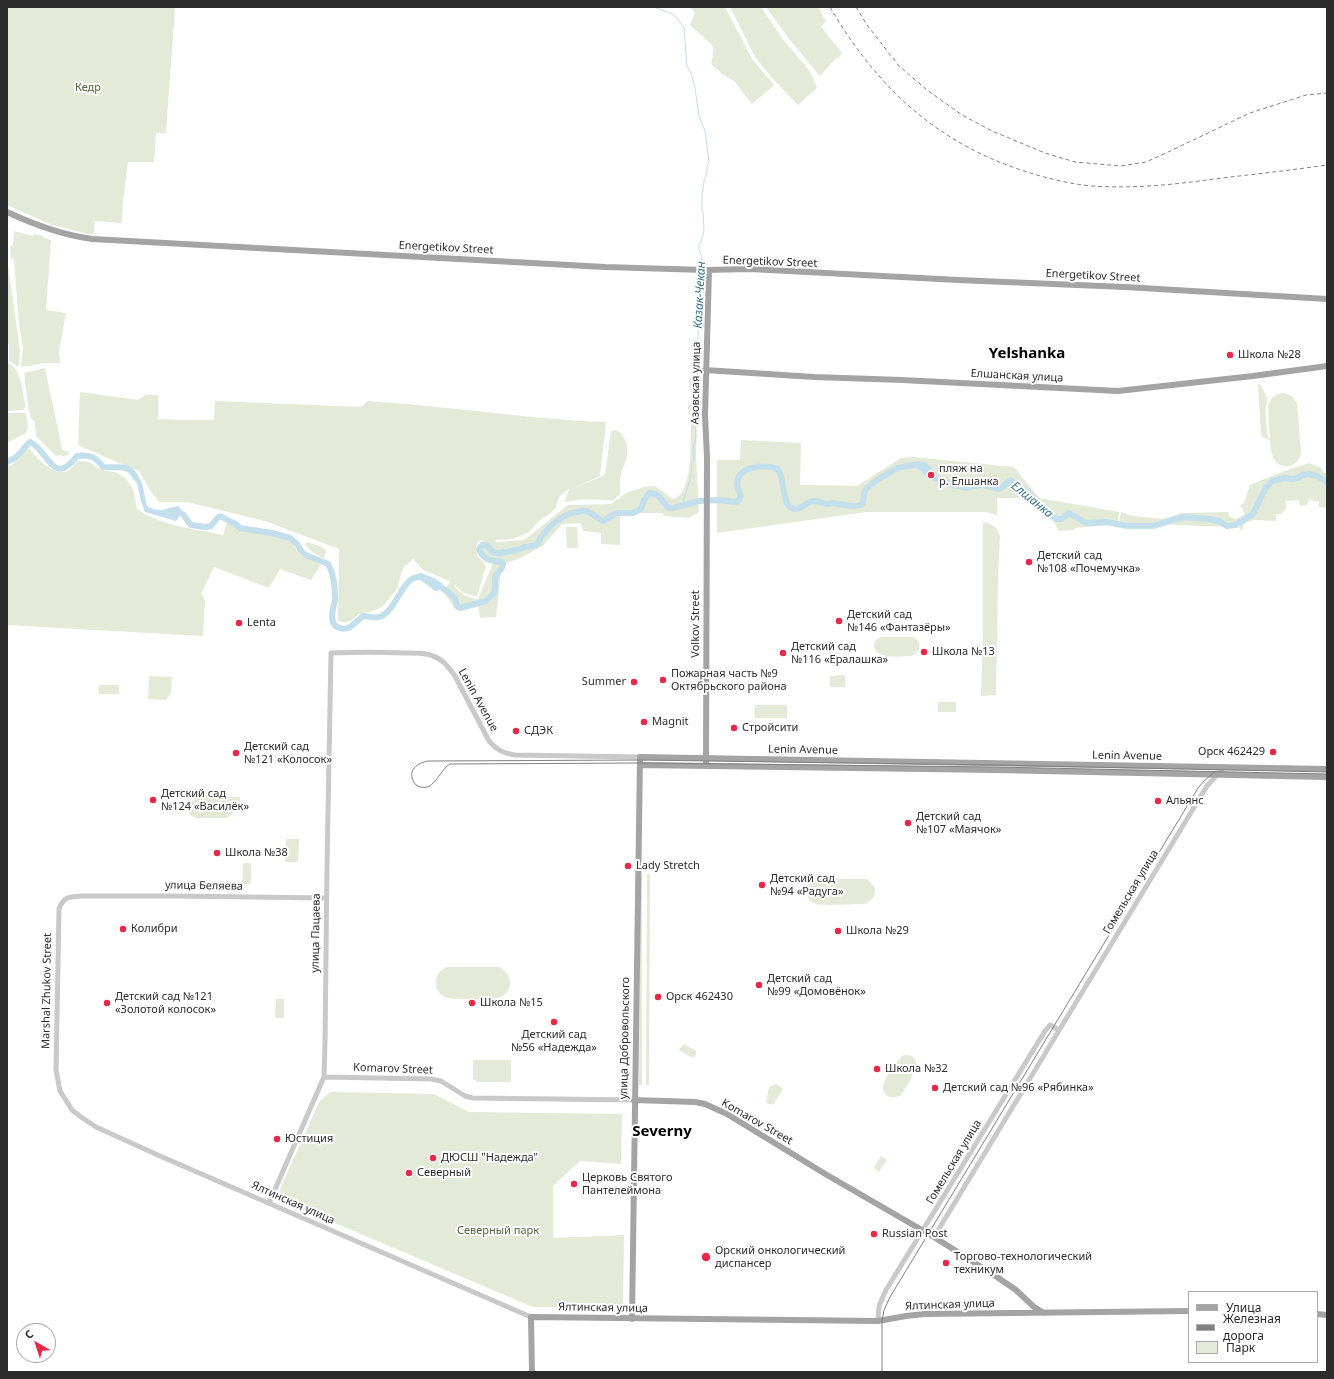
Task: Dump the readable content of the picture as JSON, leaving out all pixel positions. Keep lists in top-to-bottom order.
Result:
{
  "streets": {
    "main road": [
      "Energetikov Street",
      "Елшанская улица",
      "Азовская улица",
      "Volkov Street",
      "Lenin Avenue",
      "улица Добровольского",
      "Komarov Street",
      "Ялтинская улица"
    ],
    "street": [
      "улица Беляева",
      "Гомельская улица",
      "улица Пацаева",
      "Marshal Zhukov Street"
    ]
  },
  "crossings": [
    ["Energetikov Street", "Азовская улица"],
    ["Елшанская улица", "Азовская улица"],
    ["Азовская улица", "Volkov Street"],
    ["Volkov Street", "Lenin Avenue"],
    ["Lenin Avenue", "Гомельская улица"],
    ["Lenin Avenue", "улица Пацаева"],
    ["Lenin Avenue", "улица Добровольского"],
    ["улица Беляева", "улица Пацаева"],
    ["улица Беляева", "Marshal Zhukov Street"],
    ["Гомельская улица", "Komarov Street"],
    ["Гомельская улица", "Ялтинская улица"],
    ["улица Пацаева", "Komarov Street"],
    ["улица Пацаева", "Ялтинская улица"],
    ["Marshal Zhukov Street", "Ялтинская улица"],
    ["улица Добровольского", "Komarov Street"],
    ["улица Добровольского", "Ялтинская улица"],
    ["Komarov Street", "Ялтинская улица"]
  ],
  "districts": ["Yelshanka", "Severny"],
  "water": ["Казак-Чекан", "Елшанка"],
  "parks": ["Кедр", "Северный парк"],
  "places": [
    "Школа №28",
    "пляж на р. Елшанка",
    "Детский сад №108 «Почемучка»",
    "Детский сад №146 «Фантазёры»",
    "Lenta",
    "Школа №13",
    "Детский сад №116 «Ералашка»",
    "Пожарная часть №9 Октябрьского района",
    "Summer",
    "Magnit",
    "Стройсити",
    "СДЭК",
    "Орск 462429",
    "Детский сад №121 «Колосок»",
    "Детский сад №124 «Василёк»",
    "Альянс",
    "Детский сад №107 «Маячок»",
    "Школа №38",
    "Lady Stretch",
    "Детский сад №94 «Радуга»",
    "Колибри",
    "Школа №29",
    "Детский сад №99 «Домовёнок»",
    "Орск 462430",
    "Детский сад №121 «Золотой колосок»",
    "Школа №15",
    "Детский сад №56 «Надежда»",
    "Школа №32",
    "Детский сад №96 «Рябинка»",
    "Юстиция",
    "ДЮСШ \"Надежда\"",
    "Северный",
    "Церковь Святого Пантелеймона",
    "Russian Post",
    "Орский онкологический диспансер",
    "Торгово-технологический техникум"
  ],
  "legend": ["Улица", "Железная дорога", "Парк"],
  "north": "top left"
}
